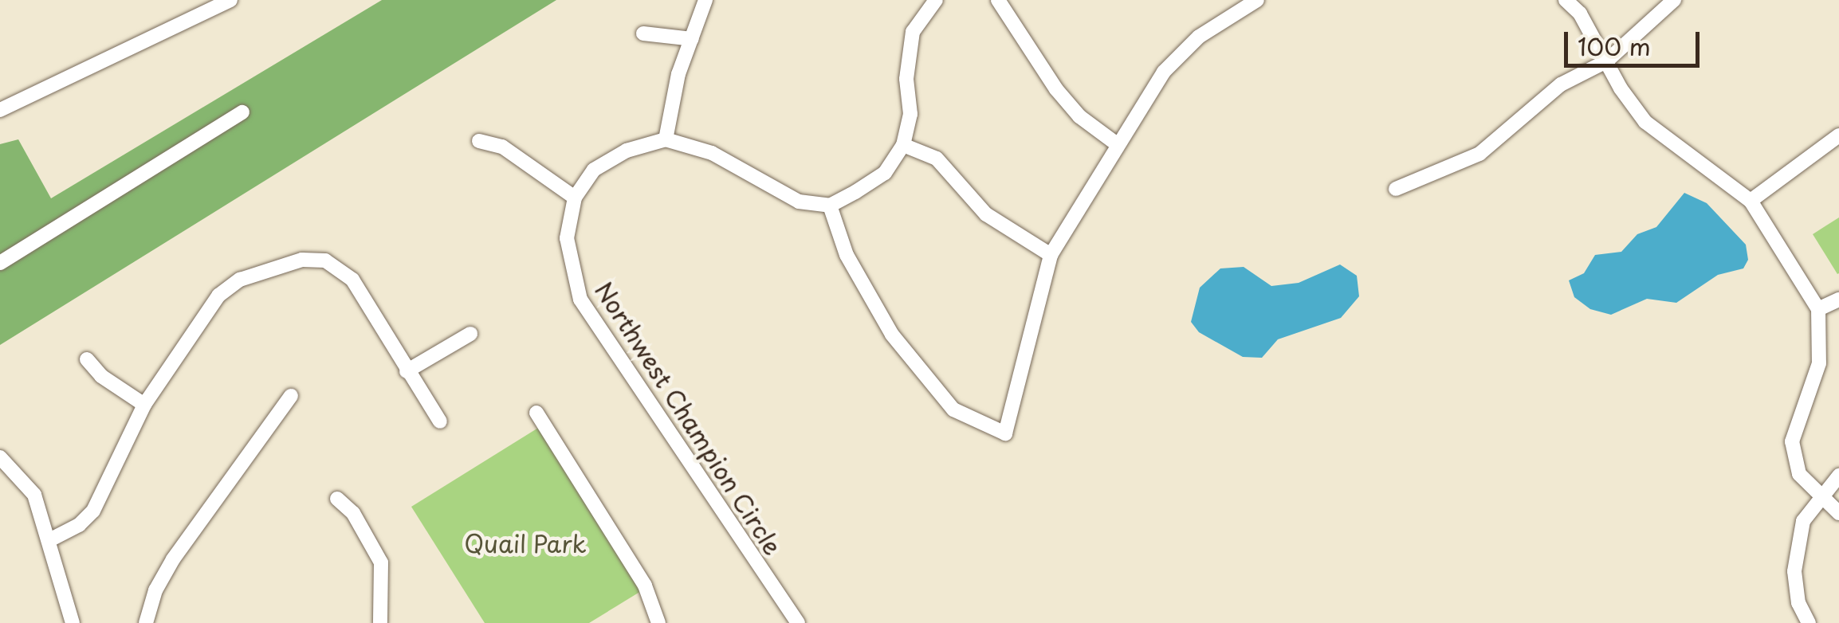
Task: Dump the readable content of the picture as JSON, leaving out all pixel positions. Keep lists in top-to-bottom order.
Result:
{
  "streets": {
    "street": ["Northwest Champion Circle"]
  },
  "parks": ["Quail Park"],
  "scale_bar": "100 m"
}
